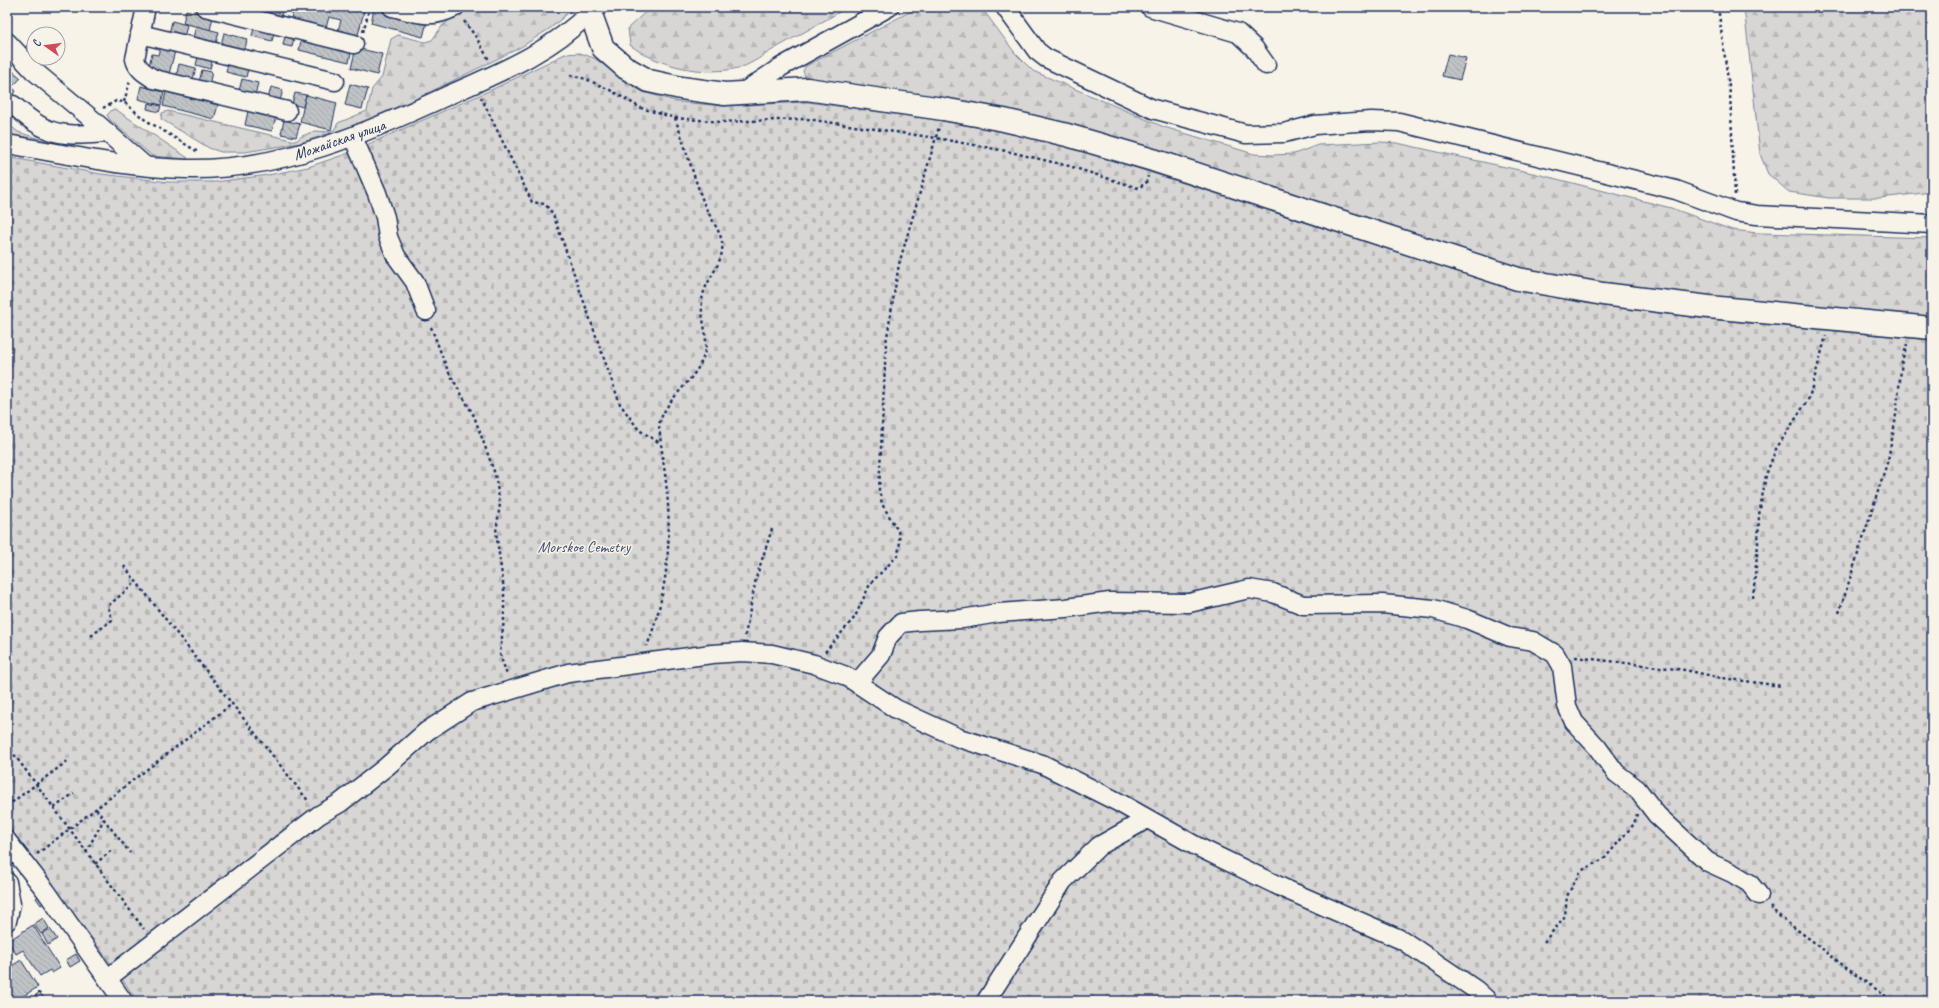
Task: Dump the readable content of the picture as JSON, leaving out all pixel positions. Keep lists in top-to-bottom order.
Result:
{
  "streets": {
    "street": ["Можайская улица"]
  },
  "parks": ["Morskoe Cemetry"],
  "north": "left"
}
